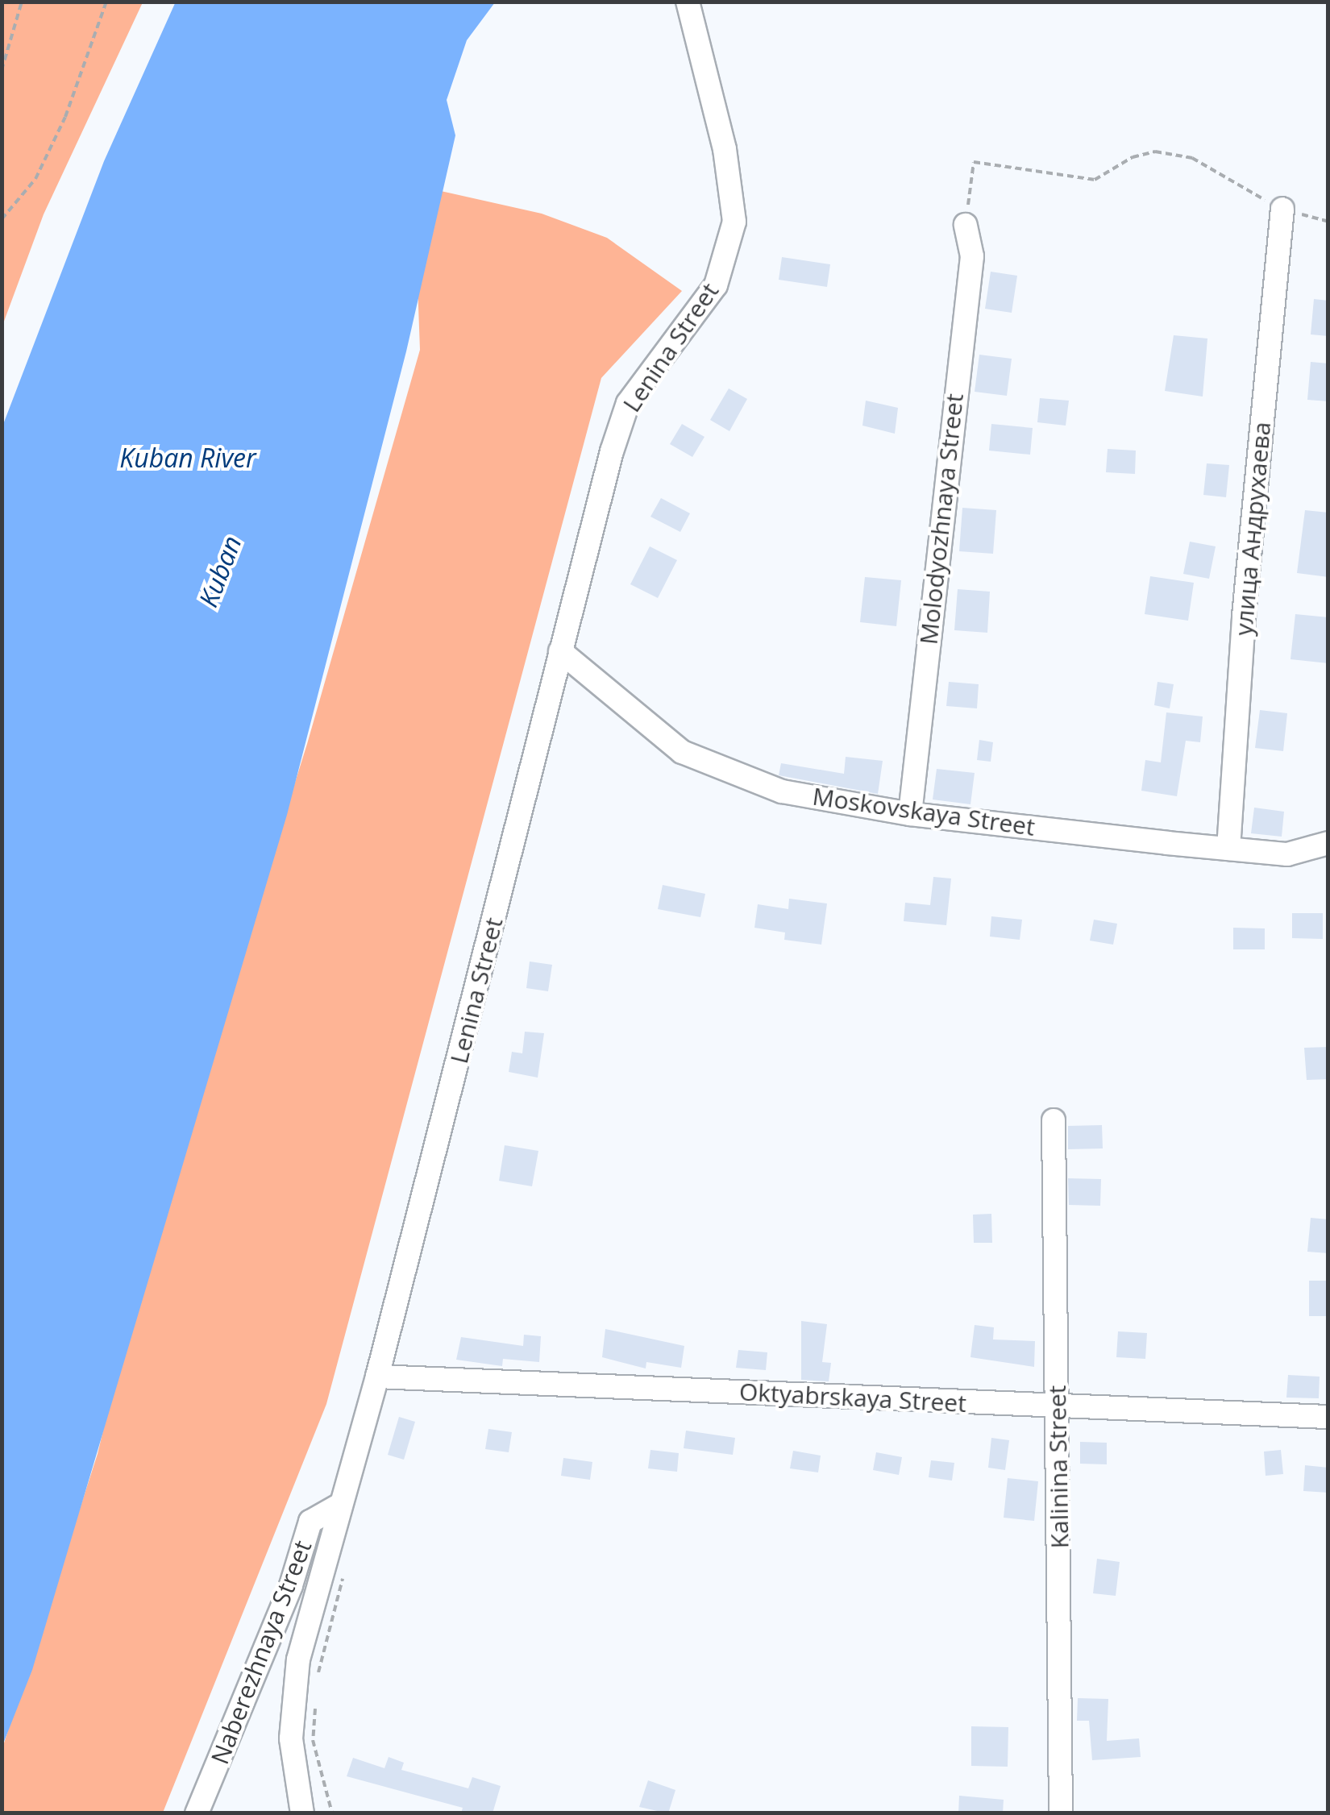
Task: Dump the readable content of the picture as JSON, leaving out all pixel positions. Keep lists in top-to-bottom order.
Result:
{
  "streets": {
    "street": [
      "Lenina Street",
      "Molodyozhnaya Street",
      "улица Андрухаева",
      "Moskovskaya Street",
      "Oktyabrskaya Street",
      "Kalinina Street",
      "Naberezhnaya Street"
    ]
  },
  "crossings": [
    ["Lenina Street", "Moskovskaya Street"],
    ["Lenina Street", "Oktyabrskaya Street"],
    ["Lenina Street", "Naberezhnaya Street"],
    ["Molodyozhnaya Street", "Moskovskaya Street"],
    ["улица Андрухаева", "Moskovskaya Street"],
    ["Oktyabrskaya Street", "Kalinina Street"]
  ],
  "water": ["Kuban River", "Kuban"]
}
